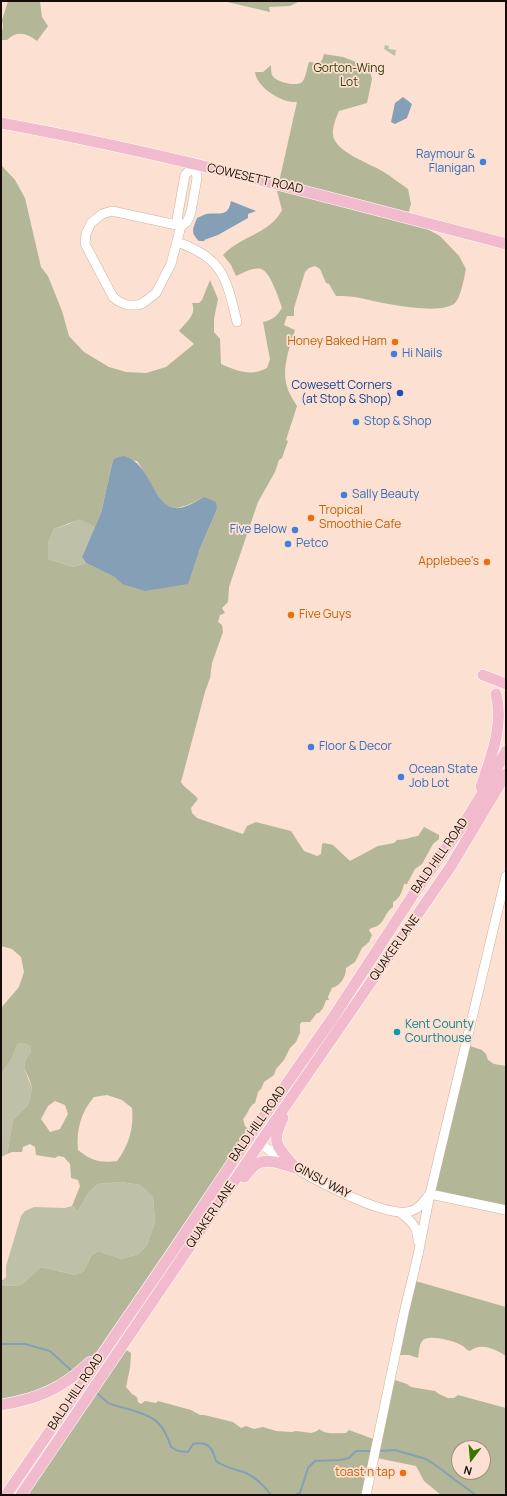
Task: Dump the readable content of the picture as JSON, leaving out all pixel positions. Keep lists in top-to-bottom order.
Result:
{
  "streets": {
    "main road": ["COWESETT ROAD", "BALD HILL ROAD", "QUAKER LANE"],
    "street": ["GINSU WAY"]
  },
  "crossings": [
    ["BALD HILL ROAD", "GINSU WAY"],
    ["QUAKER LANE", "GINSU WAY"]
  ],
  "parks": ["Gorton-Wing Lot"],
  "places": [
    "Raymour & Flanigan",
    "Honey Baked Ham",
    "Hi Nails",
    "Cowesett Corners (at Stop & Shop)",
    "Stop & Shop",
    "Sally Beauty",
    "Tropical Smoothie Cafe",
    "Five Below",
    "Petco",
    "Applebee's",
    "Five Guys",
    "Floor & Decor",
    "Ocean State Job Lot",
    "Kent County Courthouse",
    "toast n tap"
  ],
  "north": "bottom"
}
